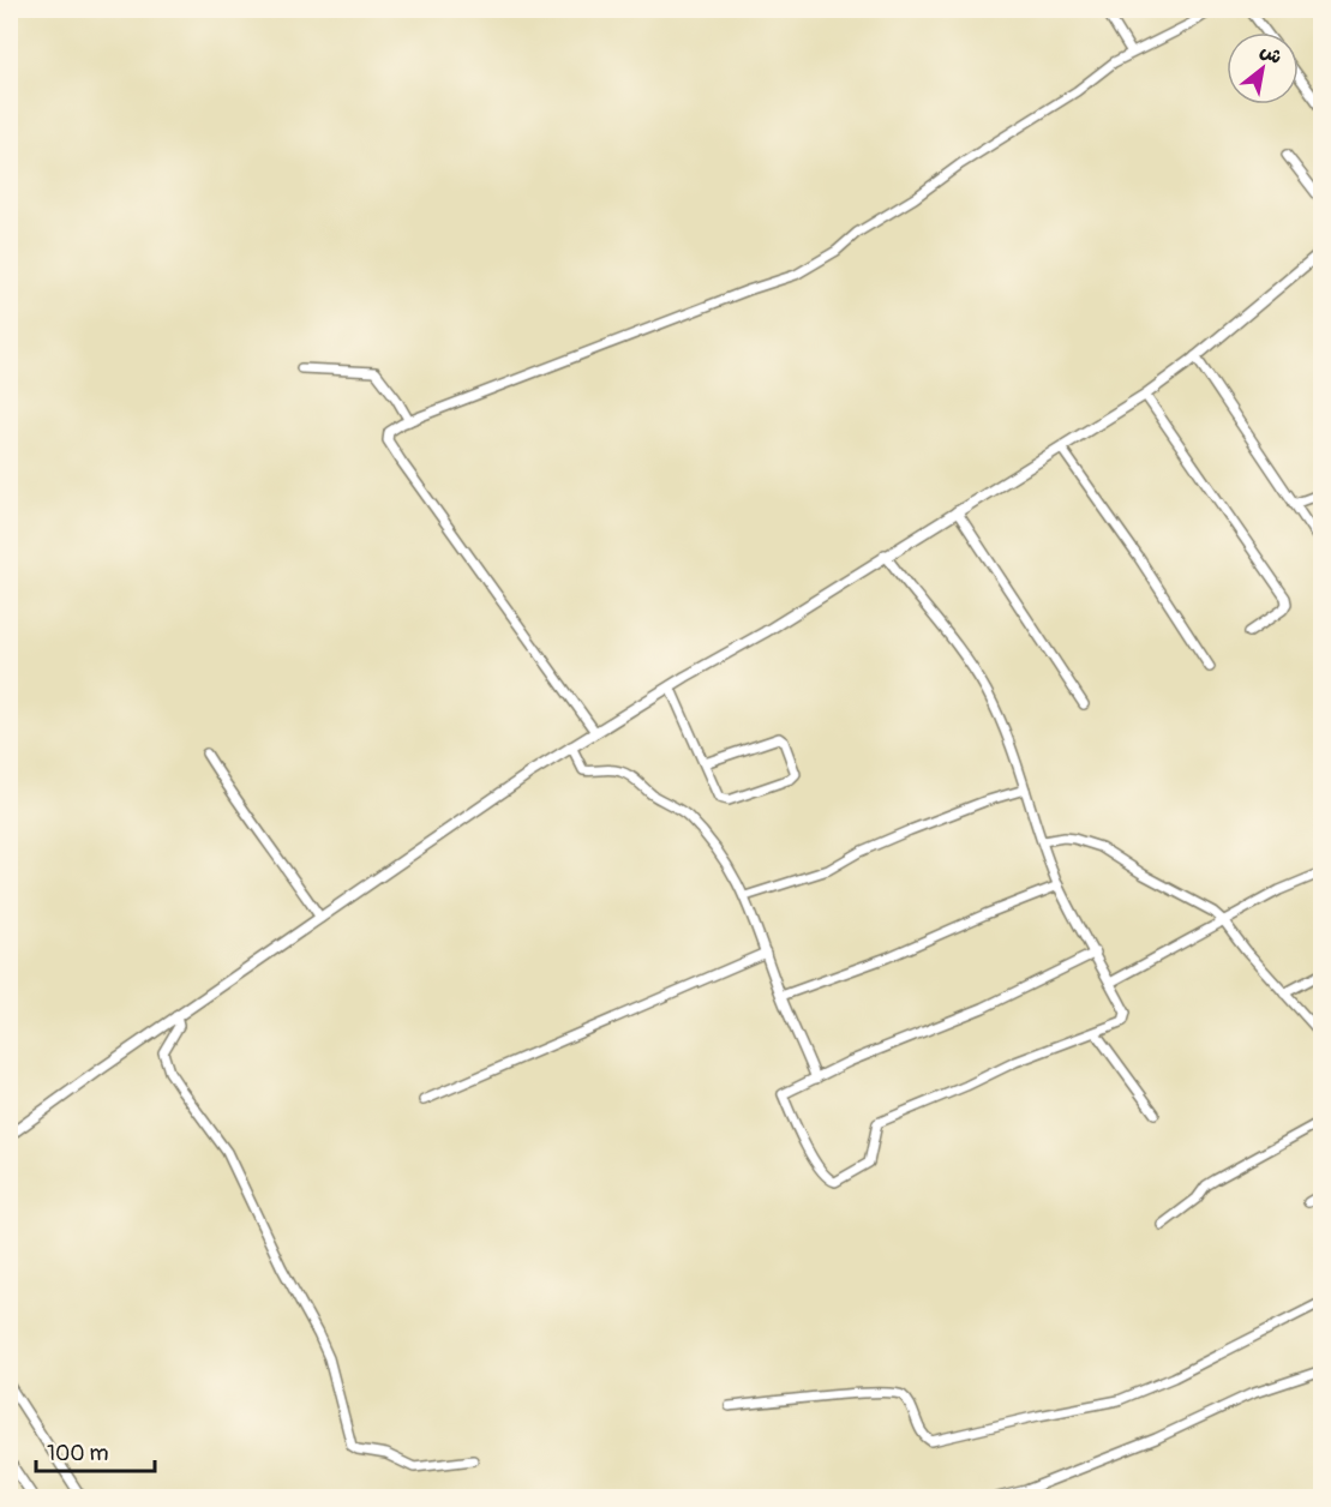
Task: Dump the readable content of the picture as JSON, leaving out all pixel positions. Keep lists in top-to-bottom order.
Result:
{
  "scale_bar": "100 m",
  "north": "top right"
}
